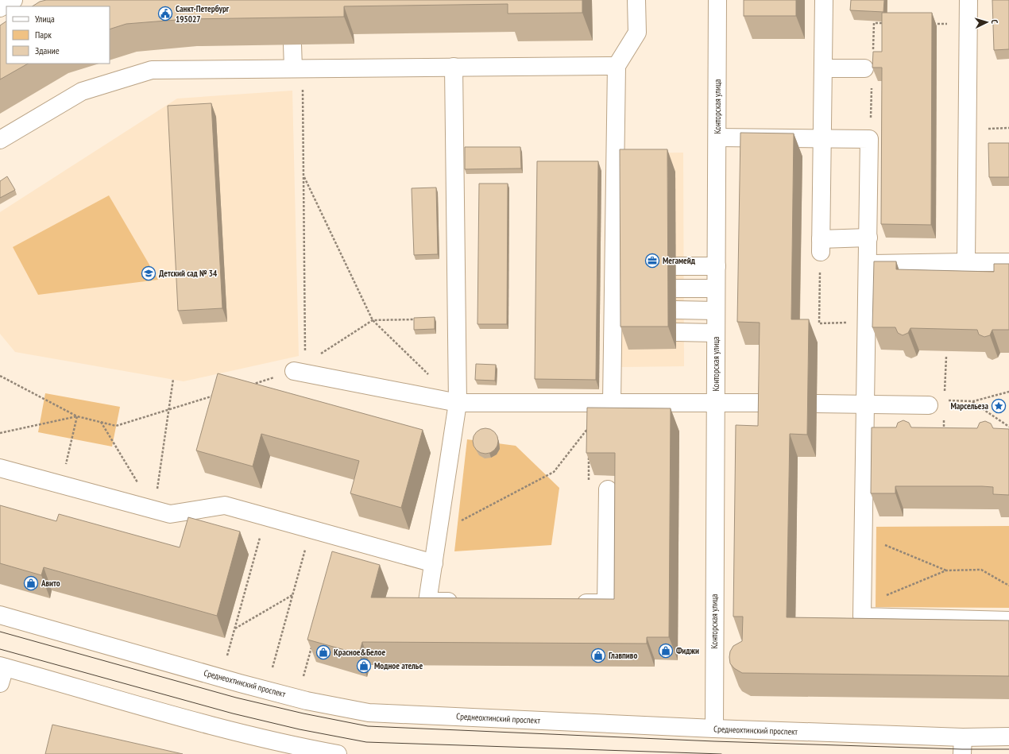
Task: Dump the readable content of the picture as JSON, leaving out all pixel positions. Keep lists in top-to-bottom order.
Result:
{
  "streets": {
    "main road": ["Конторская улица", "Среднеохтинский проспект"]
  },
  "crossings": [
    ["Конторская улица", "Среднеохтинский проспект"]
  ],
  "places": {
    "public building": ["Санкт-Петербург 195027"],
    "office": ["Мегамейд"],
    "school or university": ["Детский сад № 34"],
    "place": ["Марсельеза"],
    "shop": [
      "Авито",
      "Фиджи",
      "Красное&Белое",
      "Главпиво",
      "Модное ателье"
    ]
  },
  "legend": ["Улица", "Парк", "Здание"],
  "north": "right"
}
